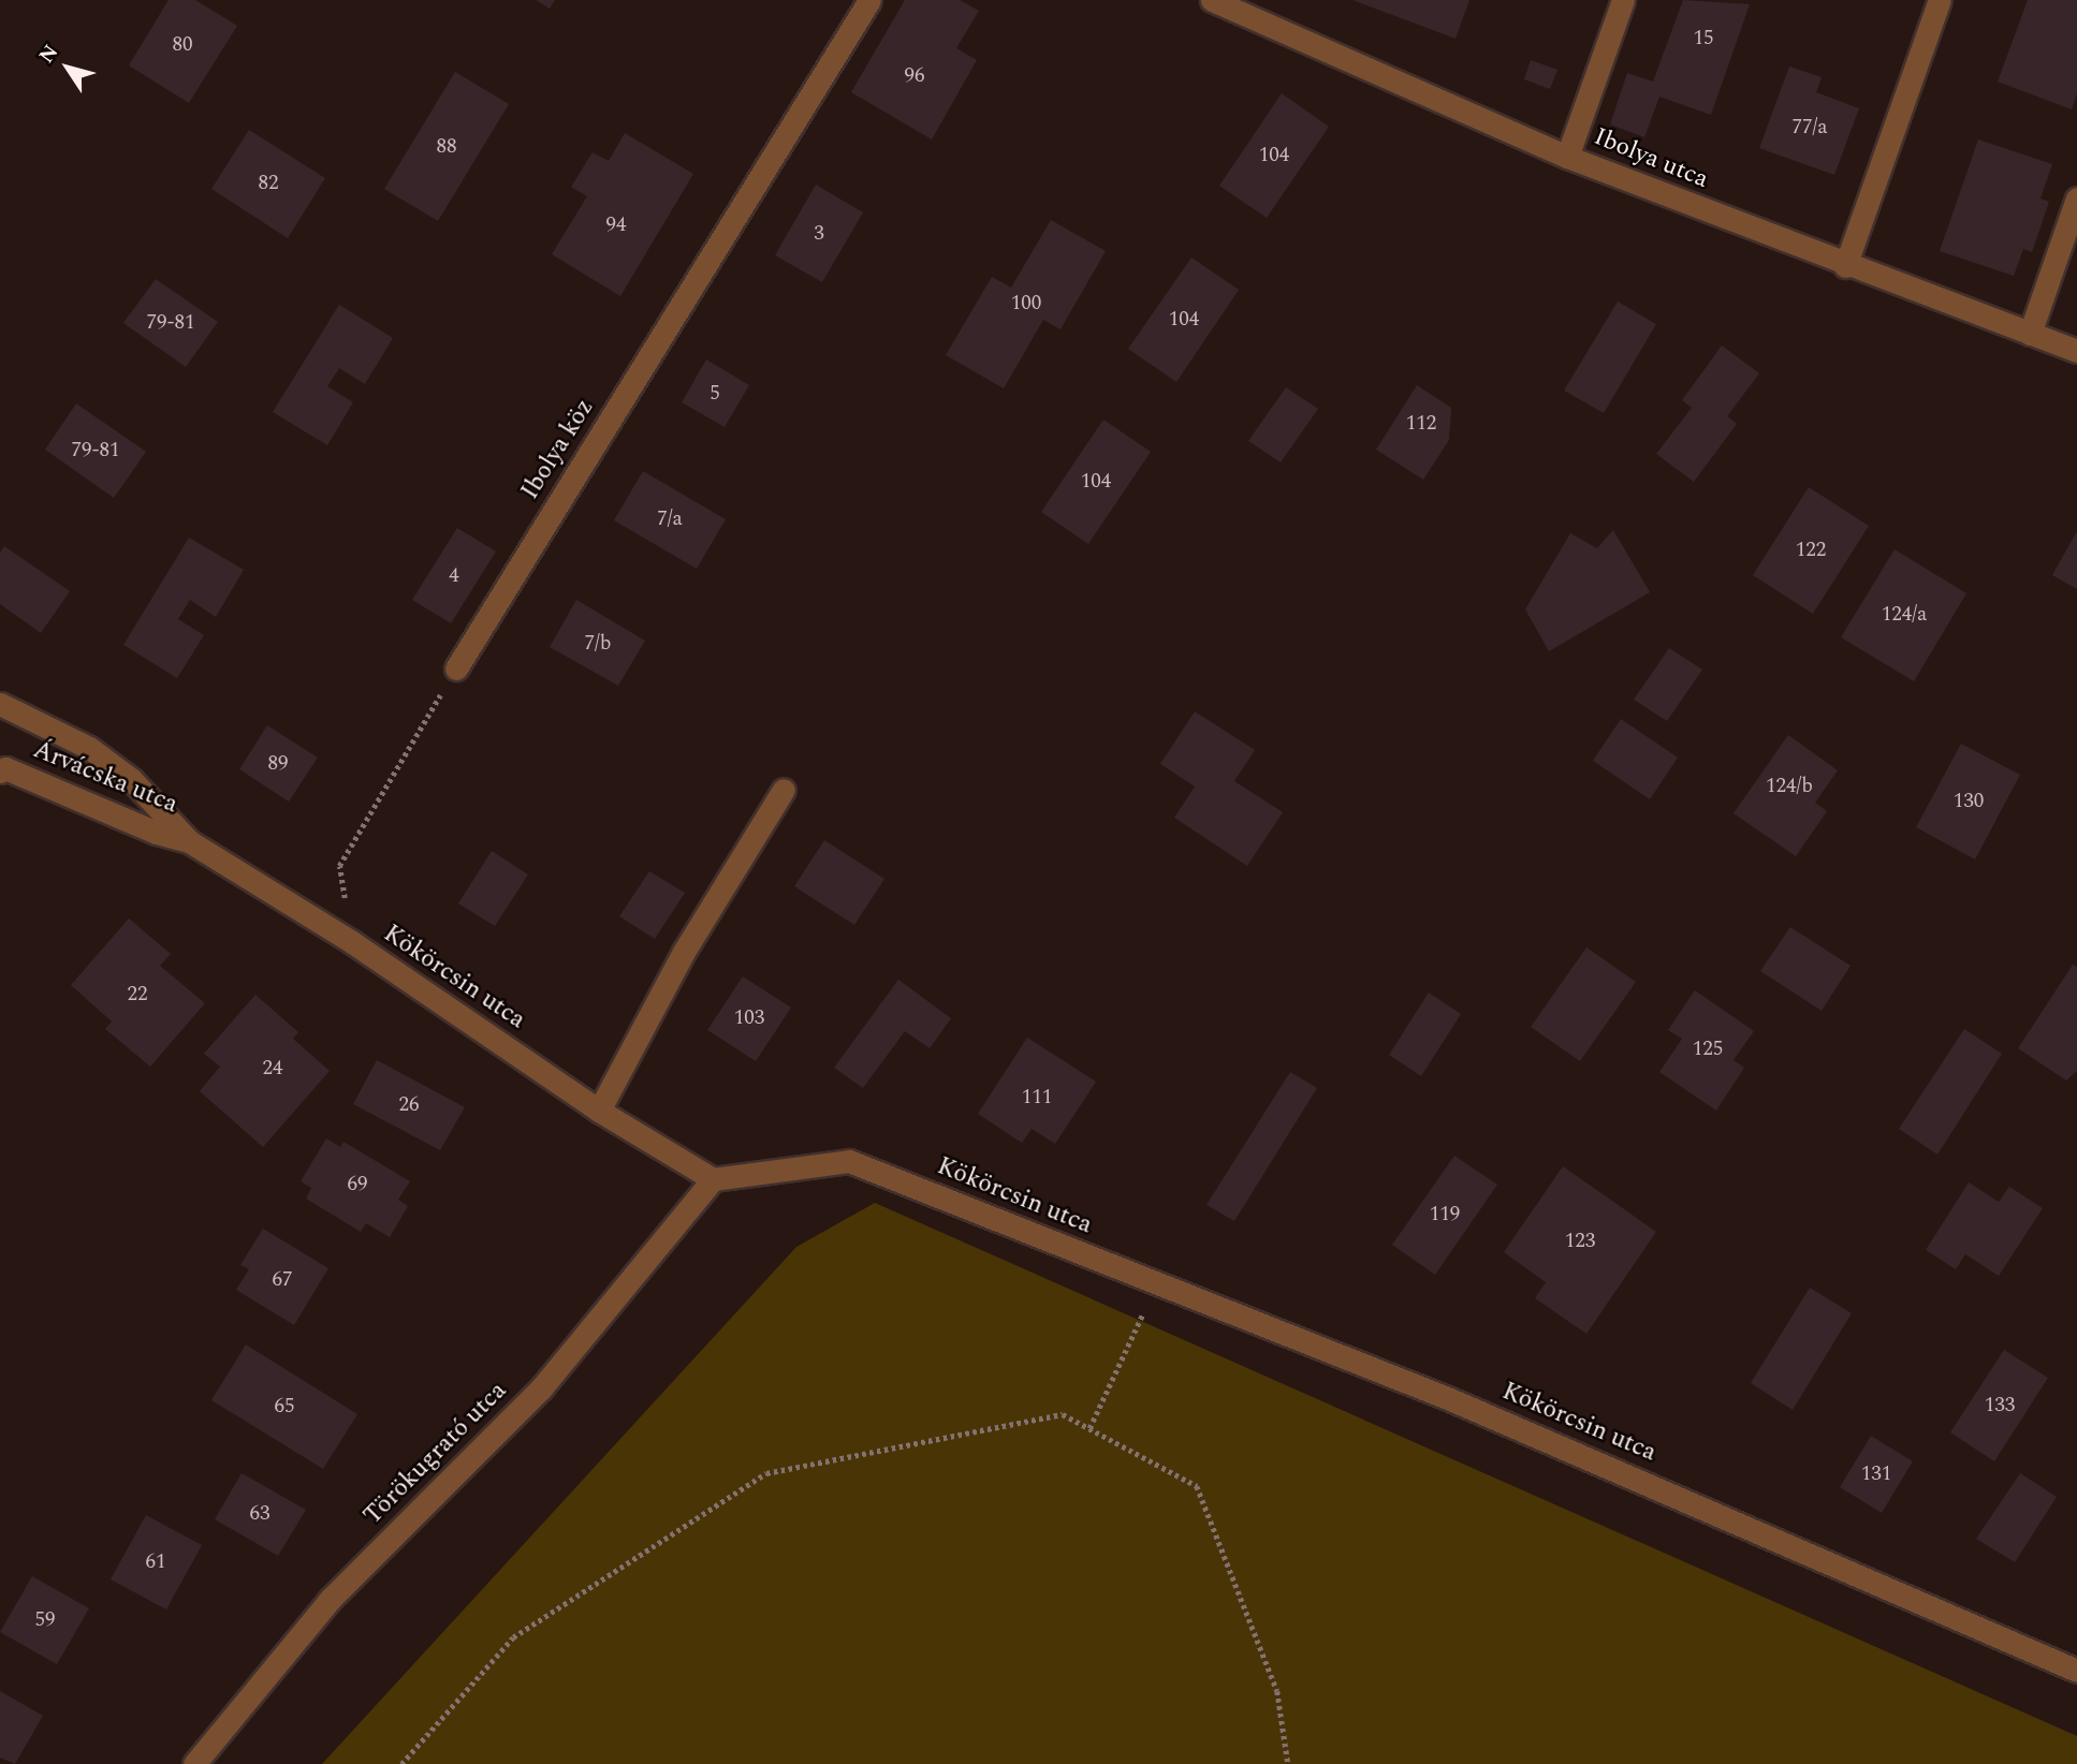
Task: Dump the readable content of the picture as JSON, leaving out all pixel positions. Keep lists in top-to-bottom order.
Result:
{
  "streets": {
    "street": [
      "Ibolya utca",
      "Ibolya köz",
      "Árvácska utca",
      "Kökörcsin utca",
      "Törökugrató utca"
    ]
  },
  "crossings": [
    ["Árvácska utca", "Kökörcsin utca"],
    ["Kökörcsin utca", "Törökugrató utca"]
  ],
  "house_numbers": [
    "15",
    "80",
    "96",
    "77/a",
    "88",
    "104",
    "82",
    "94",
    "3",
    "100",
    "104",
    "79-81",
    "5",
    "112",
    "79-81",
    "104",
    "7/a",
    "122",
    "4",
    "124/a",
    "7/b",
    "89",
    "124/b",
    "130",
    "22",
    "103",
    "125",
    "24",
    "111",
    "26",
    "69",
    "119",
    "123",
    "67",
    "133",
    "65",
    "131",
    "63",
    "61",
    "59"
  ],
  "north": "top left"
}
